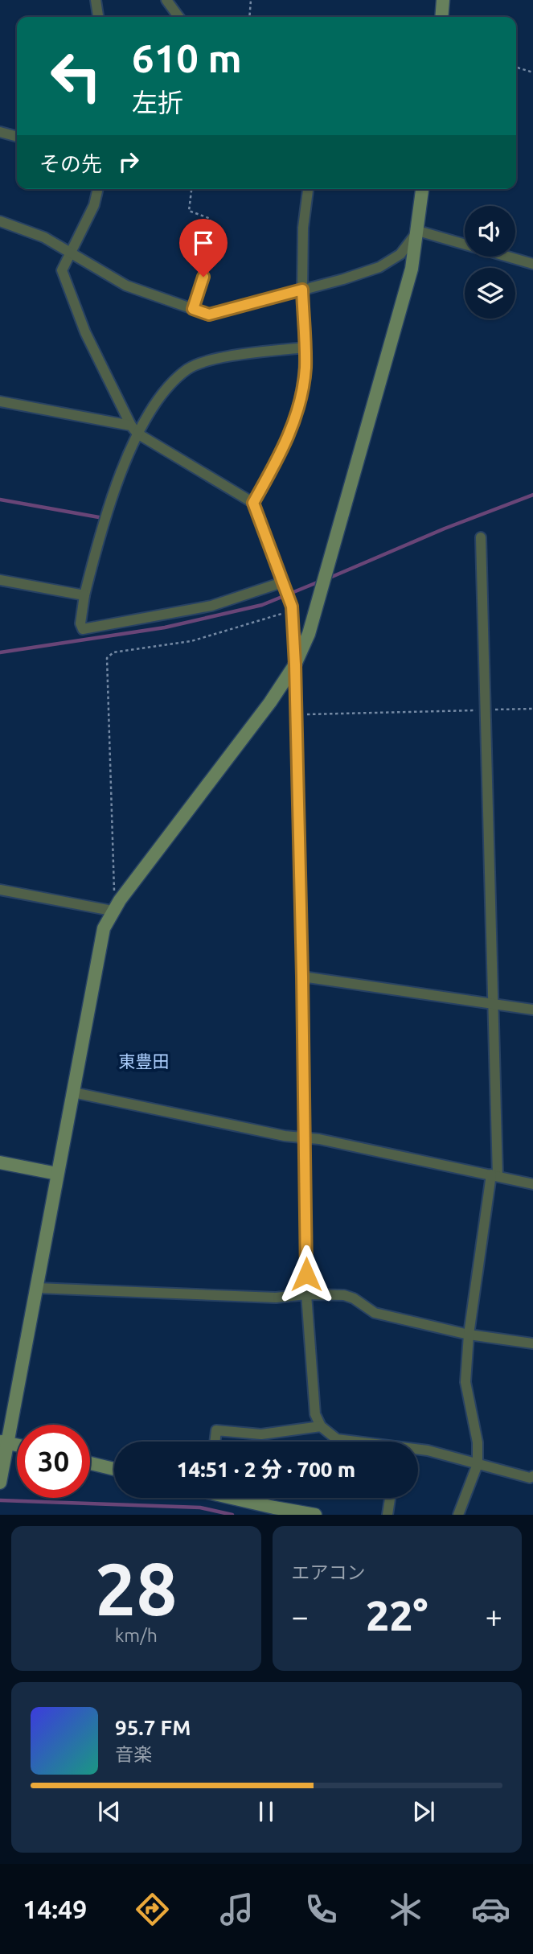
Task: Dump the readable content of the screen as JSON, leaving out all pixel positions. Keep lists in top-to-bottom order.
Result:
{
  "districts": ["東豊田"],
  "page": {
    "turn": ["610 m", "左折"],
    "then": "その先",
    "limit": "30",
    "trip": "14:51 · 2 分 · 700 m",
    "tile": [
      ["28", "km/h"],
      "エアコン"
    ],
    "heat": ["−", "22°", "+"],
    "song": ["95.7 FM", "音楽"],
    "tabs": "14:49"
  }
}
